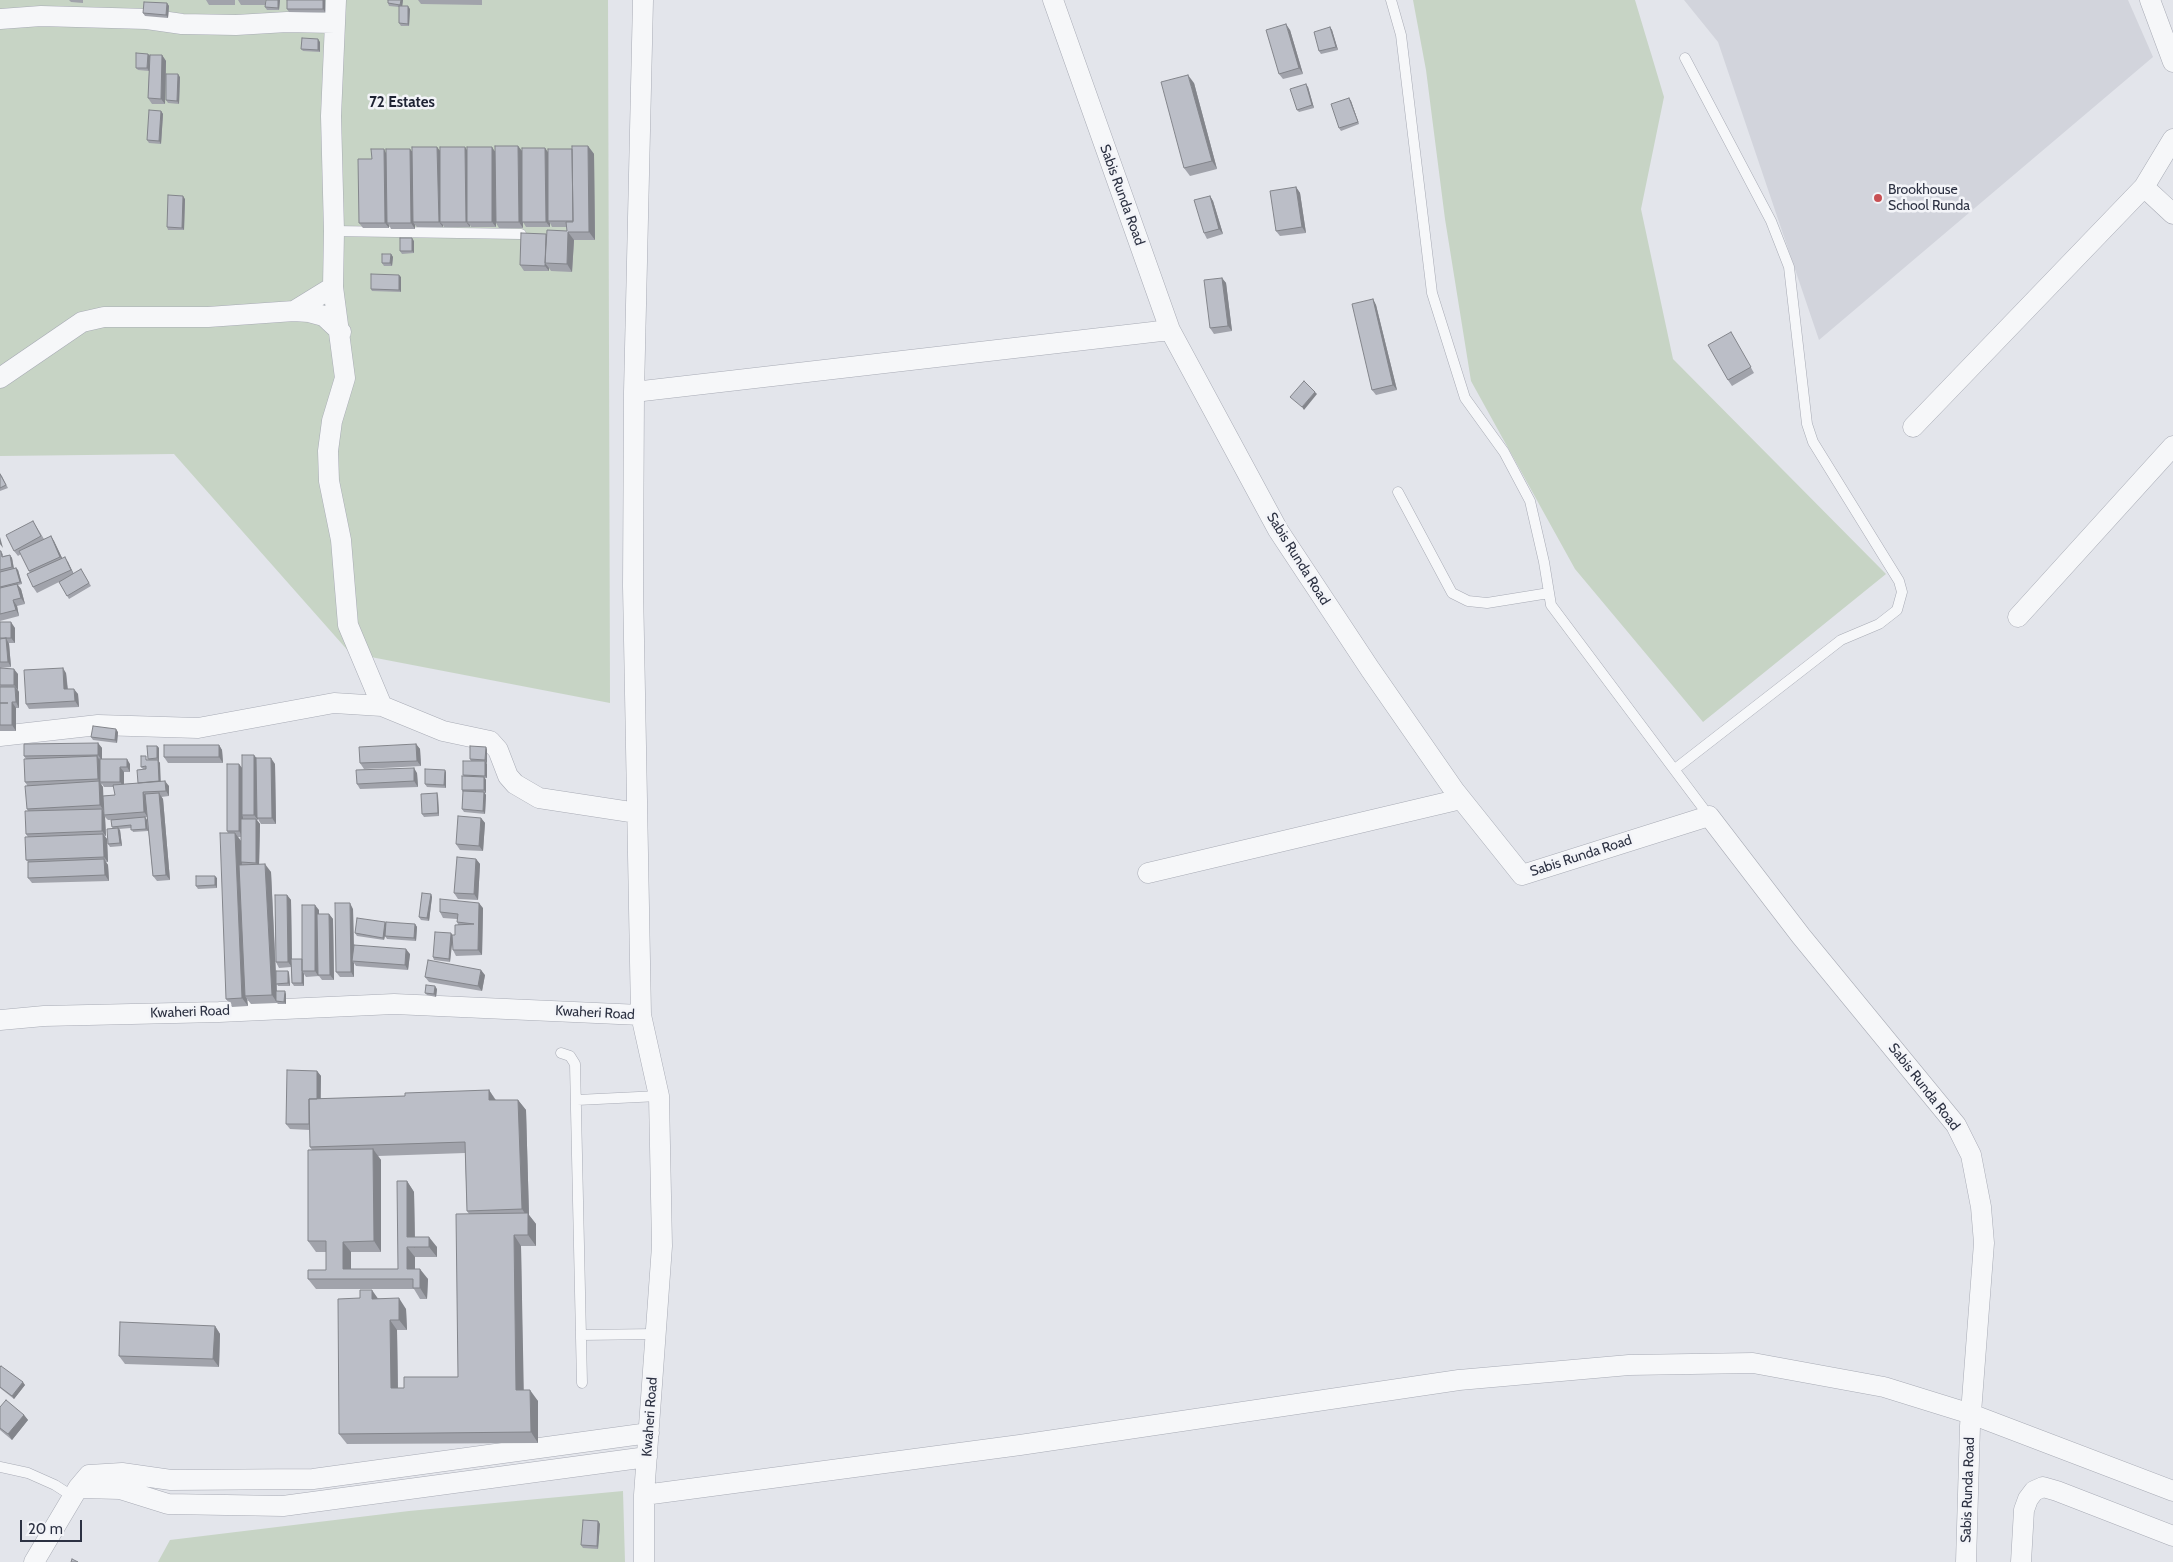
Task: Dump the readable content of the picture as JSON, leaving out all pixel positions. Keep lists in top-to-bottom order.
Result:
{
  "streets": {
    "street": ["Sabis Runda Road", "Kwaheri Road"]
  },
  "districts": ["72 Estates"],
  "places": ["Brookhouse School Runda"],
  "scale_bar": "20 m"
}
